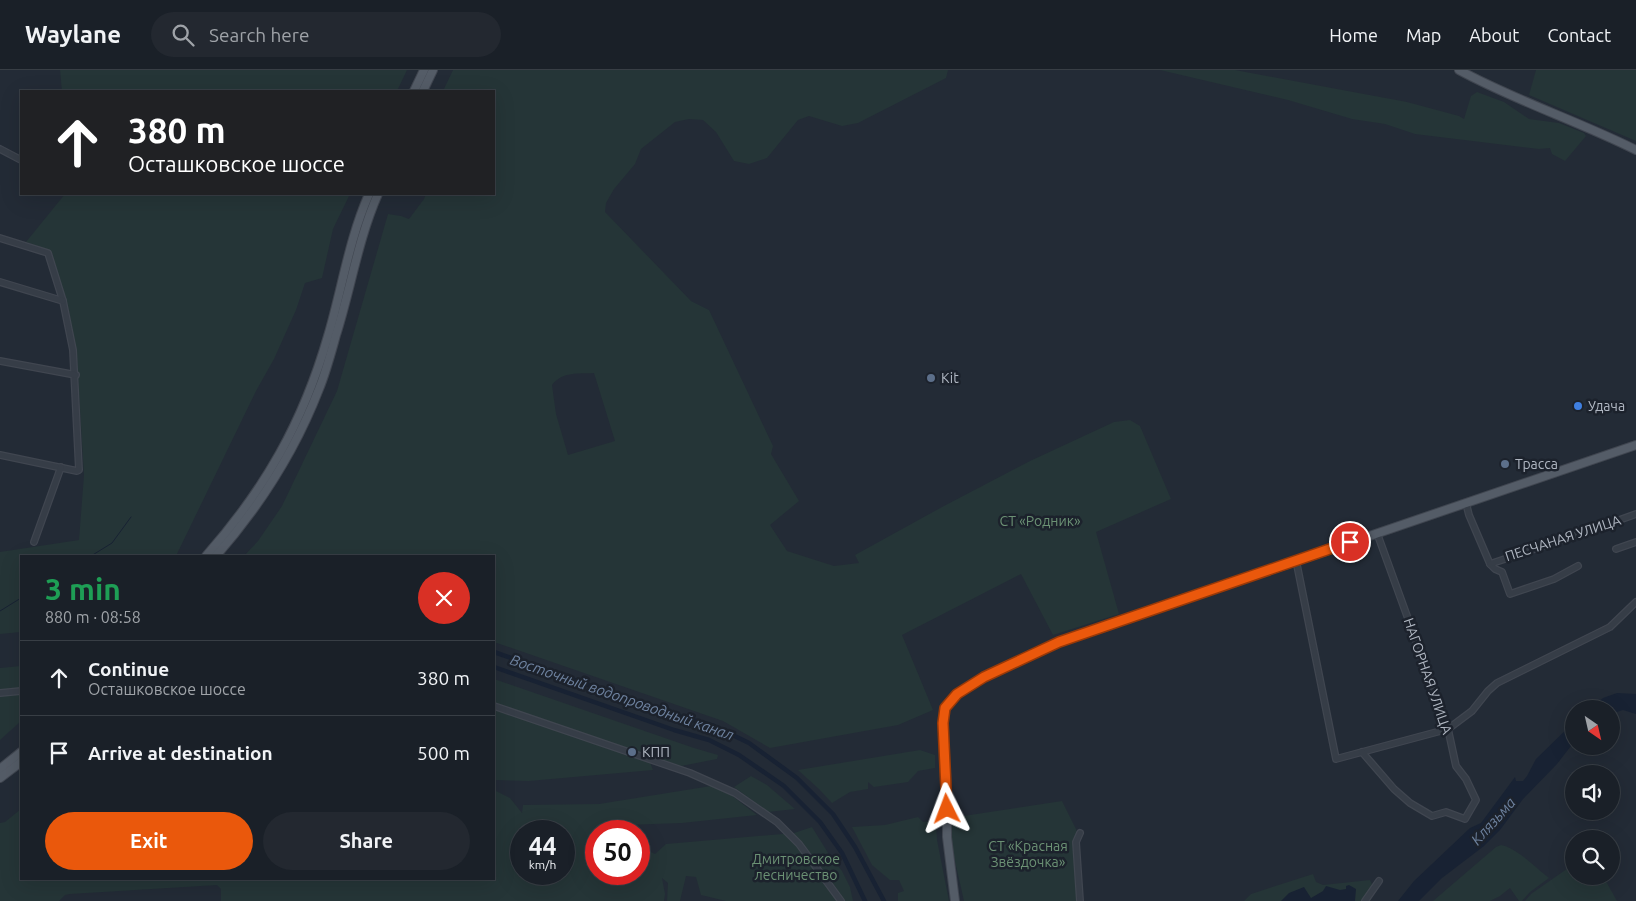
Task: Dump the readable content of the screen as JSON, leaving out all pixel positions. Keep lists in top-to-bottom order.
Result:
{
  "streets": {
    "street": ["ПЕСЧАНАЯ УЛИЦА", "НАГОРНАЯ УЛИЦА"]
  },
  "water": ["Восточный водопроводный канал", "Клязьма"],
  "parks": ["СТ «Родник»", "СТ «Красная Звёздочка»", "Дмитровское лесничество"],
  "places": [
    "Kit",
    "Удача",
    "Трасса",
    "КПП"
  ],
  "north": "bottom right",
  "page": {
    "header": "Waylane",
    "search": "Search here",
    "nav": [
      "Home",
      "Map",
      "About",
      "Contact"
    ],
    "turn": ["380 m", "Осташковское шоссе"],
    "heading": ["3 min", "880 m · 08:58"],
    "list": [
      {
        "name": "Continue",
        "note": "Осташковское шоссе",
        "value": "380 m"
      },
      {
        "name": "Arrive at destination",
        "value": "500 m"
      }
    ],
    "buttons": ["Exit", "Share"],
    "speed": "44 km/h",
    "limit": "50"
  }
}
